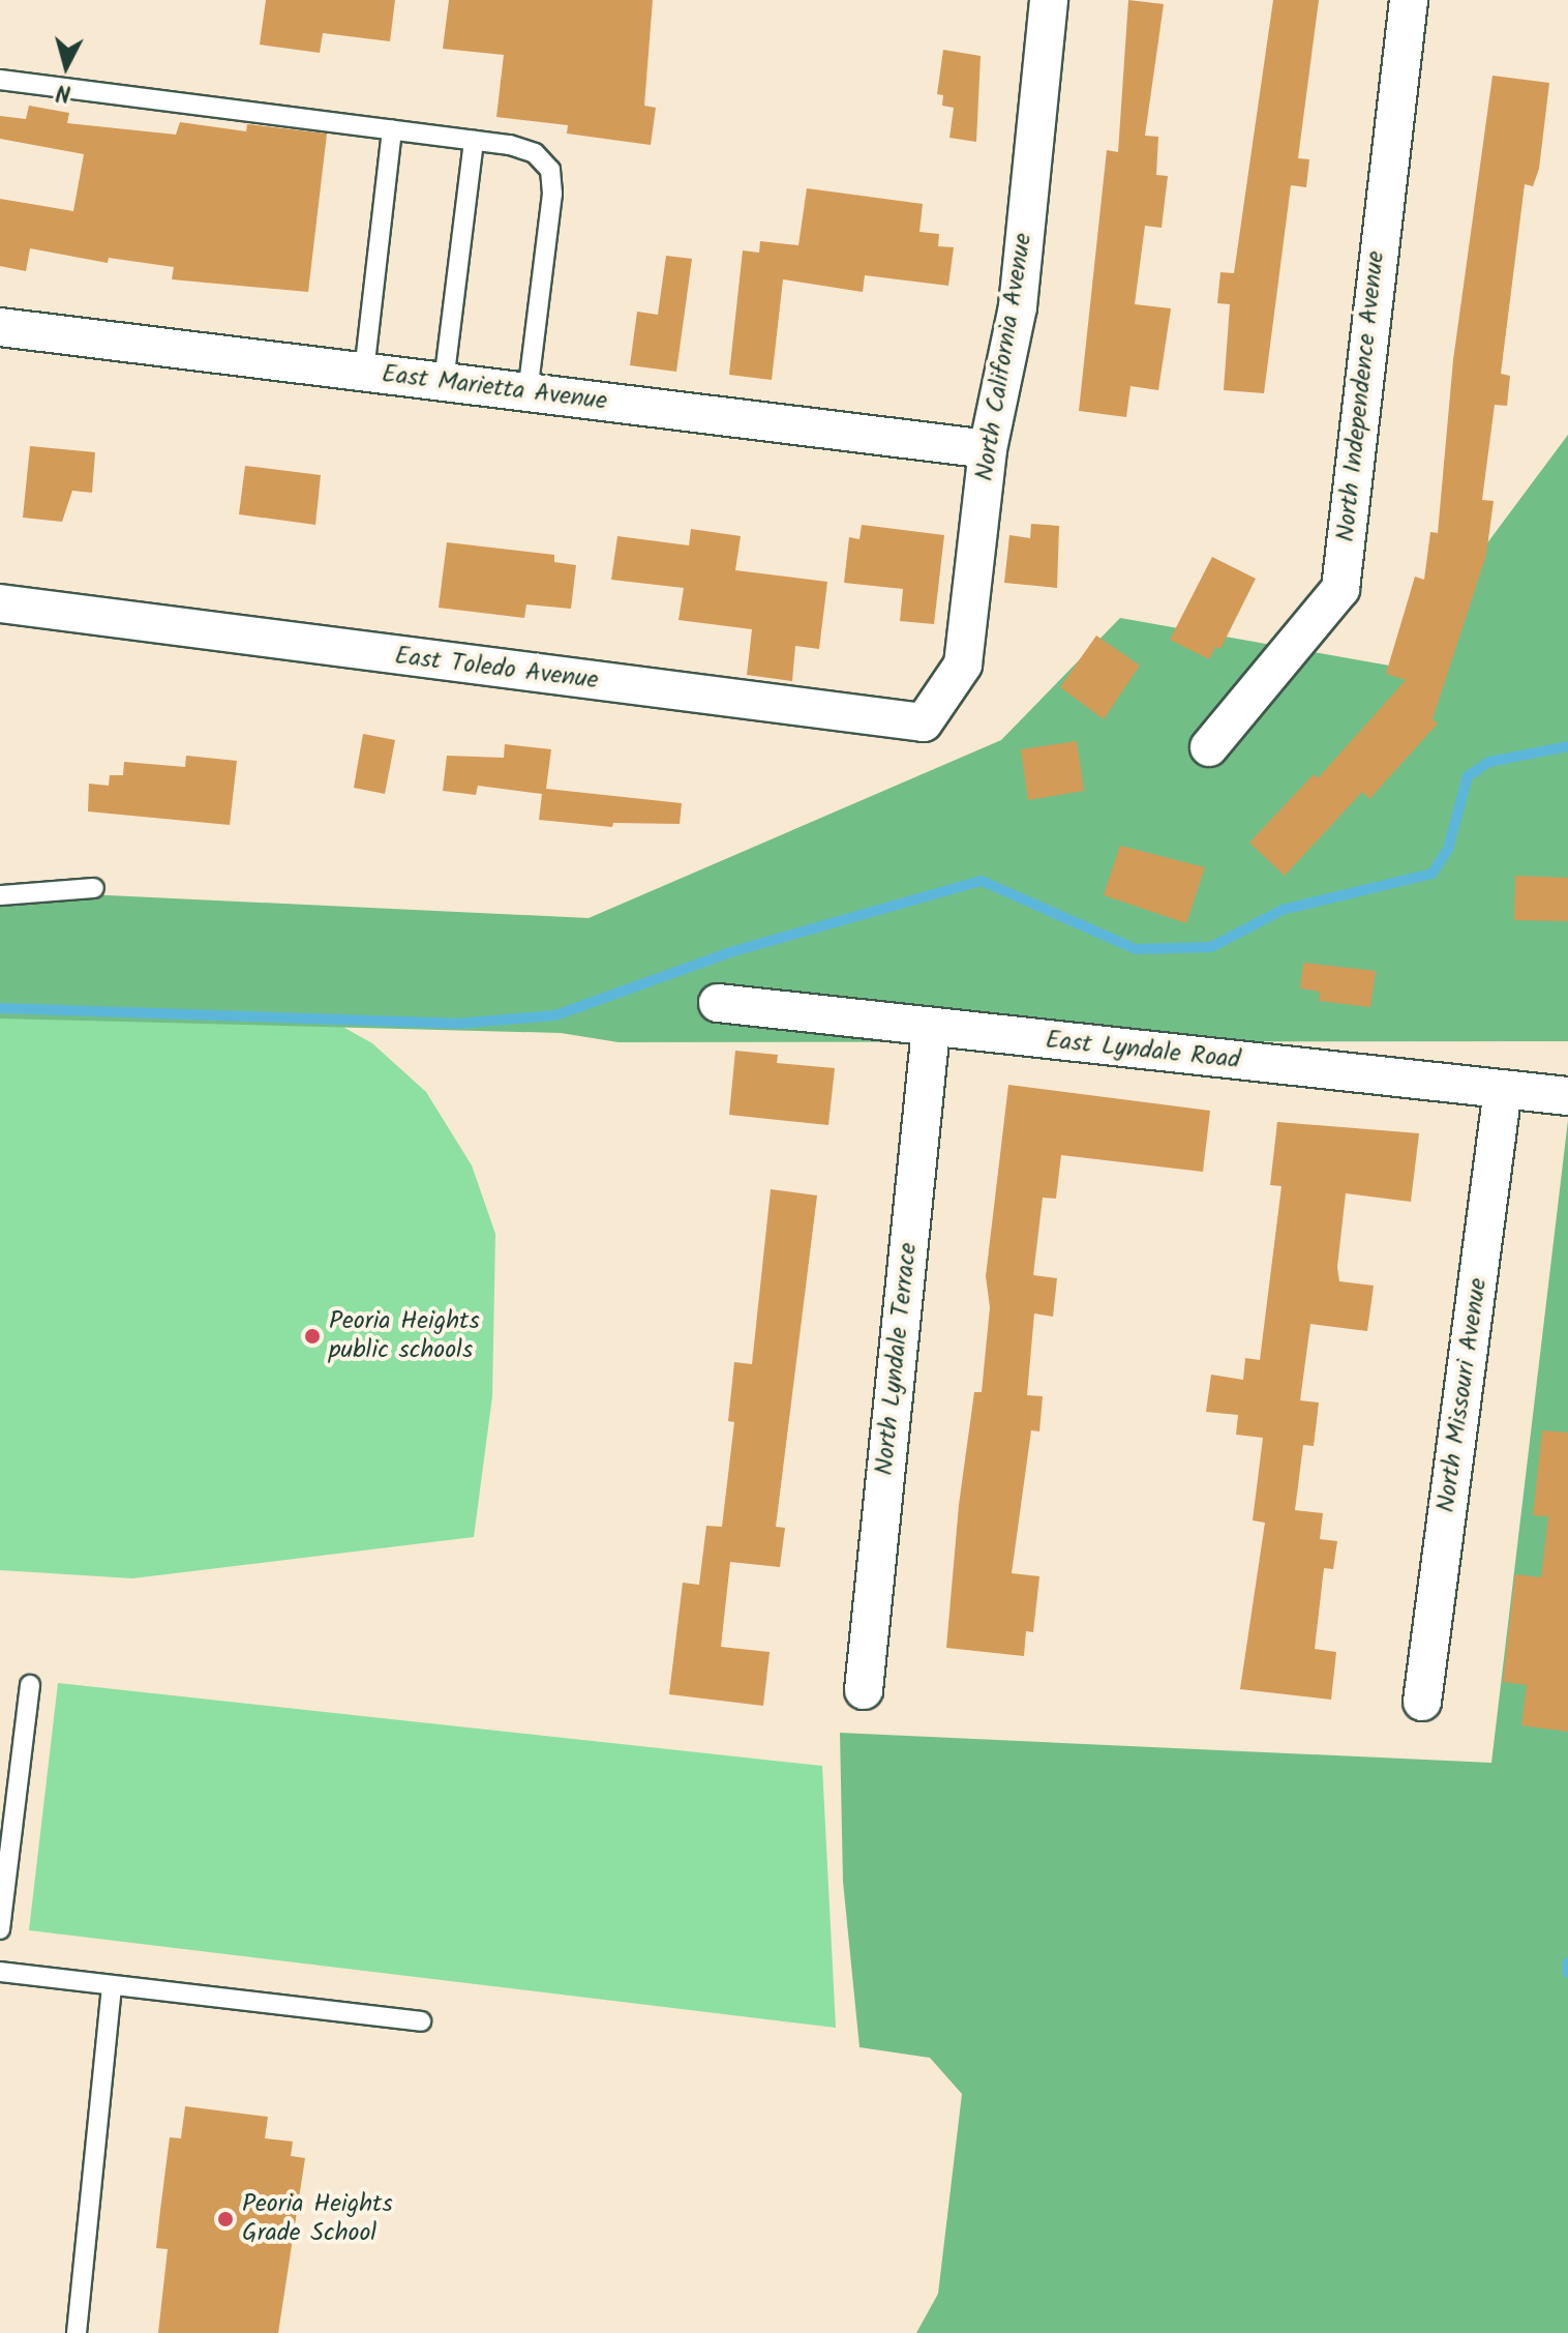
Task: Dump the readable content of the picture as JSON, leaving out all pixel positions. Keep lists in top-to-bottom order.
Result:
{
  "streets": {
    "street": [
      "North California Avenue",
      "East Marietta Avenue",
      "North Independence Avenue",
      "East Toledo Avenue",
      "East Lyndale Road",
      "North Lyndale Terrace",
      "North Missouri Avenue"
    ]
  },
  "crossings": [
    ["North California Avenue", "East Marietta Avenue"],
    ["North California Avenue", "East Toledo Avenue"],
    ["East Lyndale Road", "North Lyndale Terrace"],
    ["East Lyndale Road", "North Missouri Avenue"]
  ],
  "places": ["Peoria Heights public schools", "Peoria Heights Grade School"],
  "north": "bottom"
}
